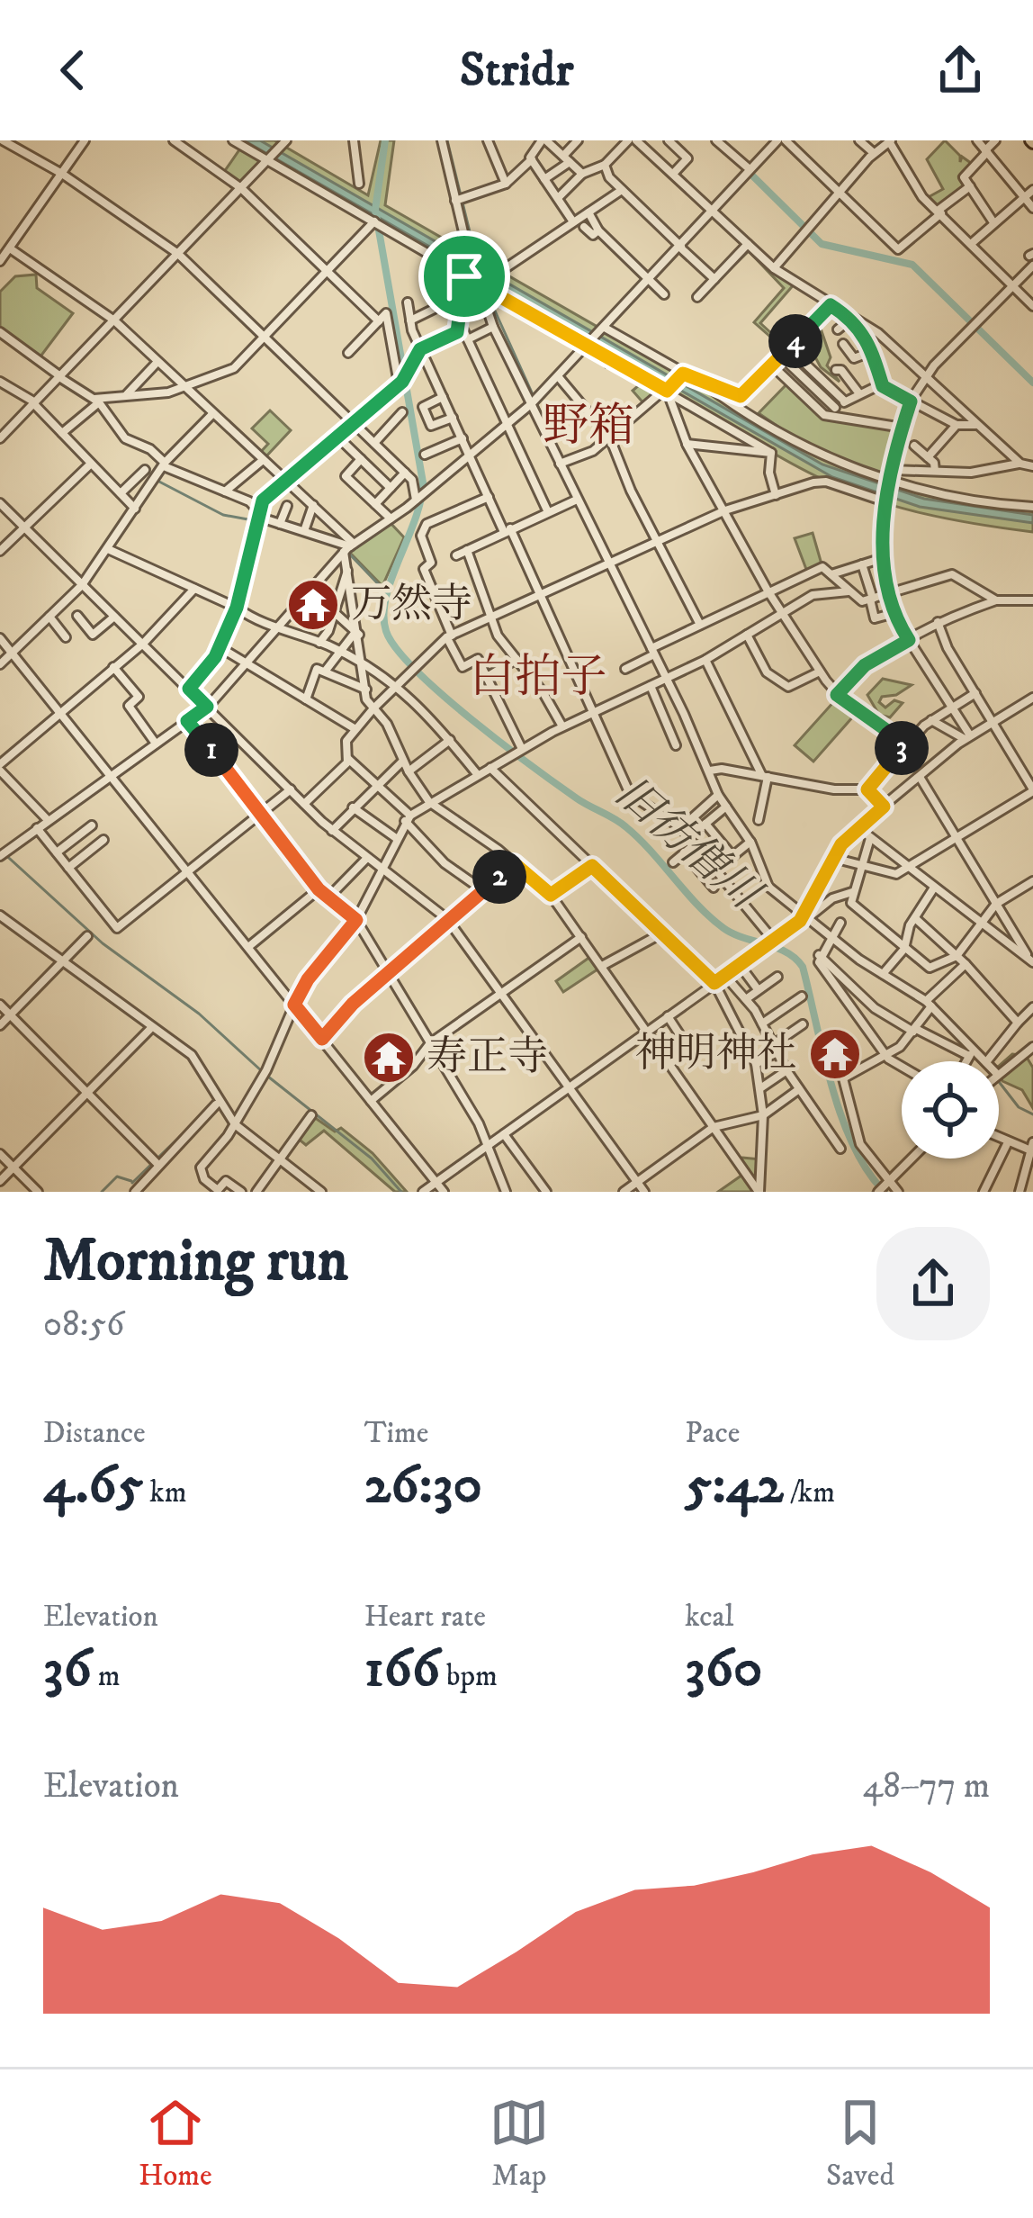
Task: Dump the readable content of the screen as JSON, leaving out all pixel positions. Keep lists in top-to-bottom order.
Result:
{
  "districts": ["野箱", "白拍子"],
  "water": ["旧彷僧川"],
  "places": {
    "temple": ["万然寺", "神明神社", "寿正寺"]
  },
  "page": {
    "header": "Stridr",
    "pins": [
      "4",
      "3",
      "1",
      "2"
    ],
    "heading": ["Morning run", "08:56"],
    "stats": [
      ["Distance", "4.65 km"],
      ["Time", "26:30"],
      ["Pace", "5:42 /km"],
      ["Elevation", "36 m"],
      ["Heart rate", "166 bpm"],
      ["kcal", "360"]
    ],
    "chart": ["Elevation", "48–77 m"],
    "tabs": ["Home", "Map", "Saved"]
  }
}
